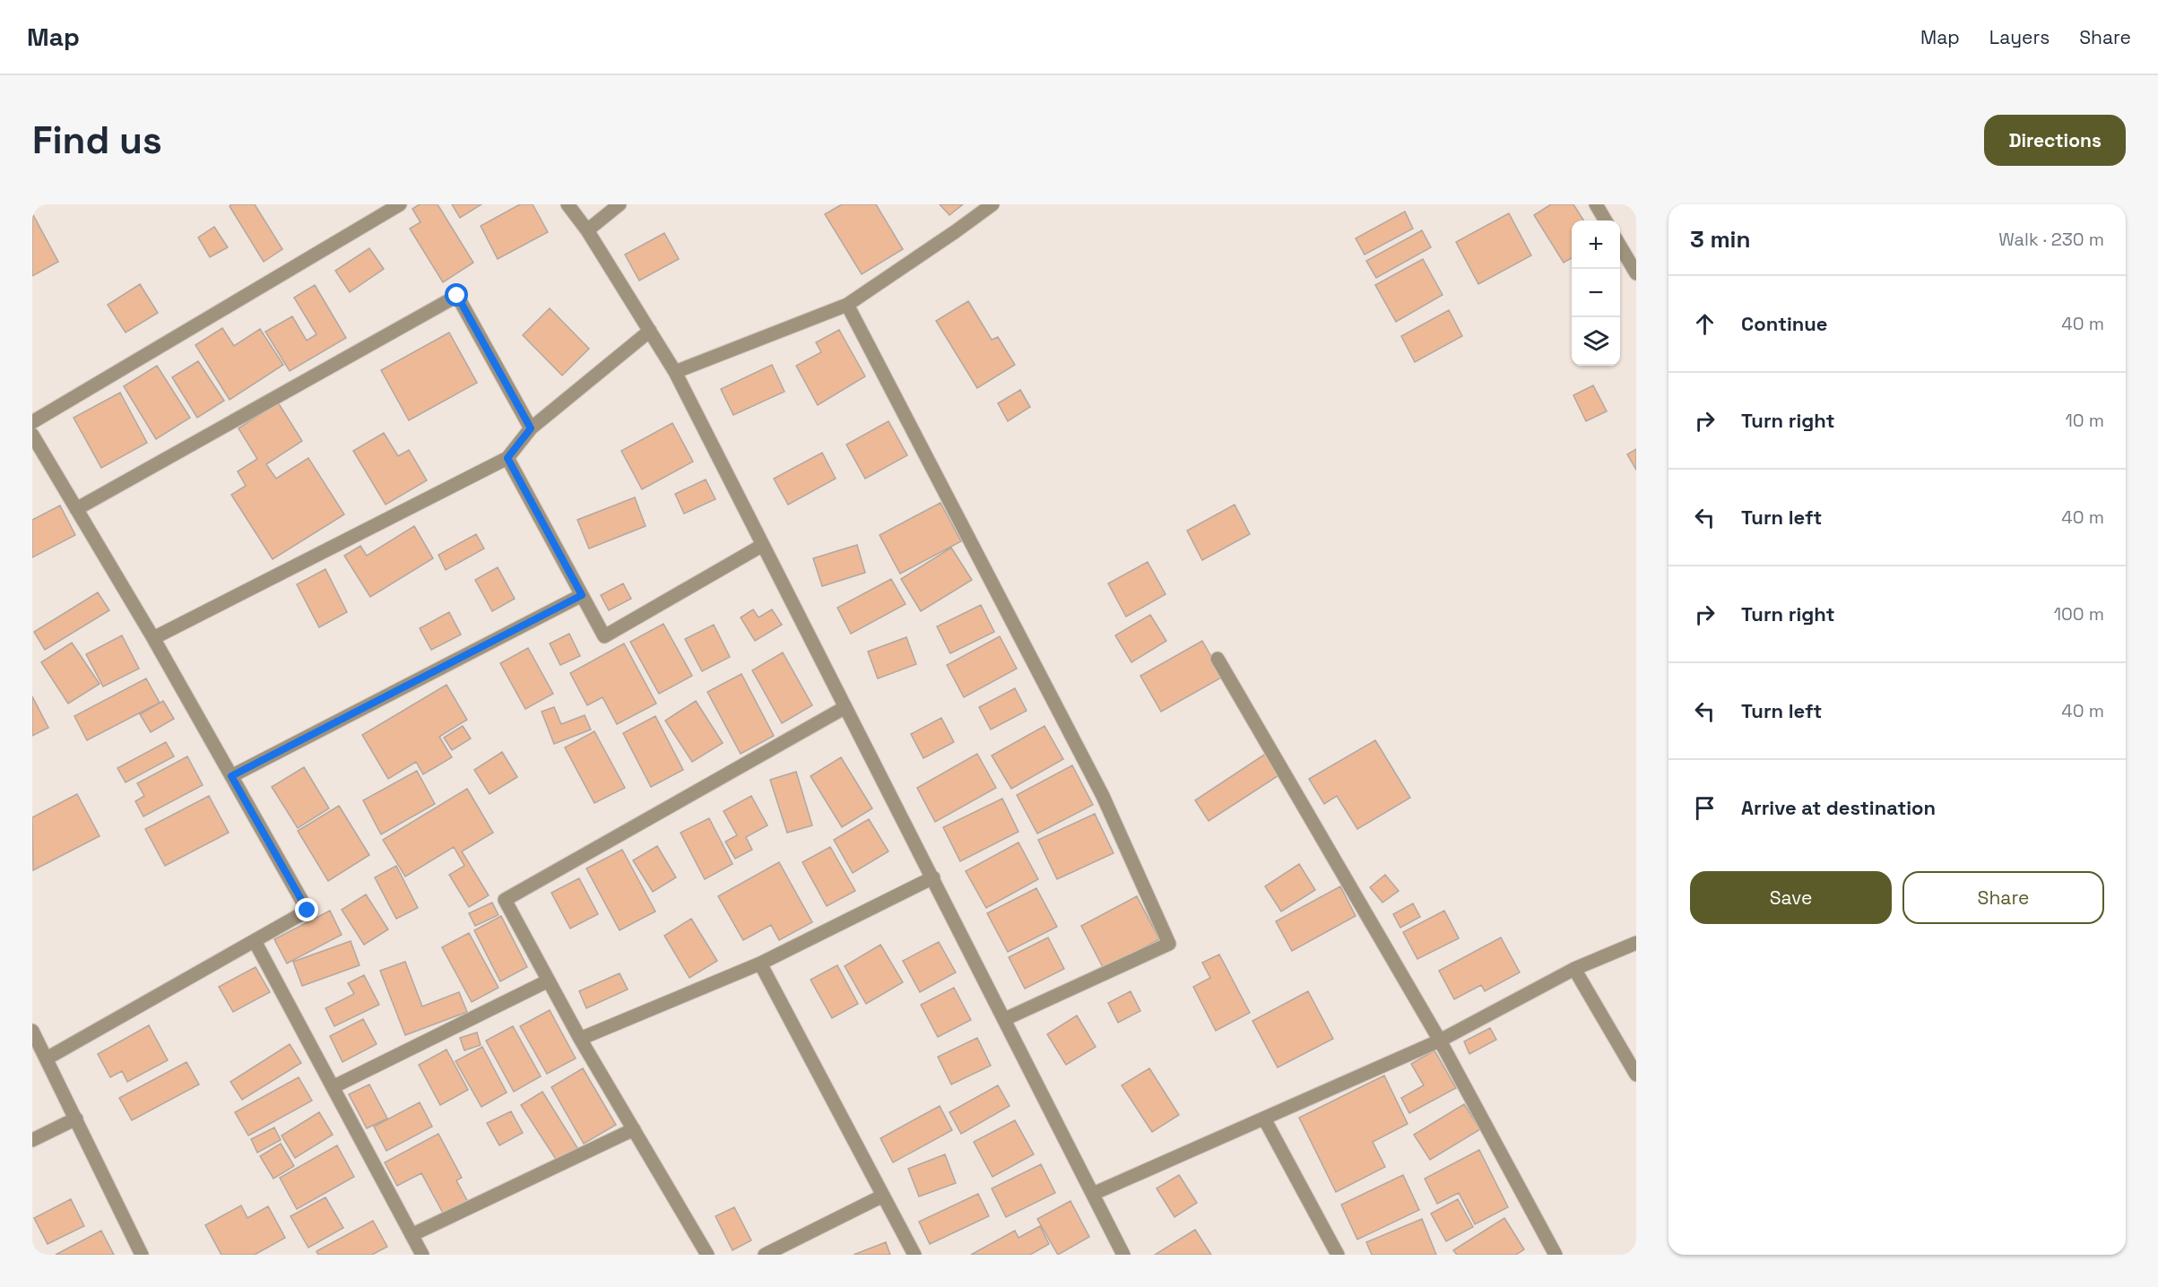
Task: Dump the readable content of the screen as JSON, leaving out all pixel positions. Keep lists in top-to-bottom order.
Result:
{
  "page": {
    "header": "Map",
    "nav": ["Map", "Layers", "Share"],
    "buttons": [
      "Directions",
      ["Save", "Share"]
    ],
    "title": "Find us",
    "heading": ["3 min", "Walk · 230 m"],
    "map_buttons": ["+", "−"],
    "list": [
      ["Continue", "40 m"],
      ["Turn right", "10 m"],
      ["Turn left", "40 m"],
      ["Turn right", "100 m"],
      ["Turn left", "40 m"],
      "Arrive at destination"
    ]
  }
}
